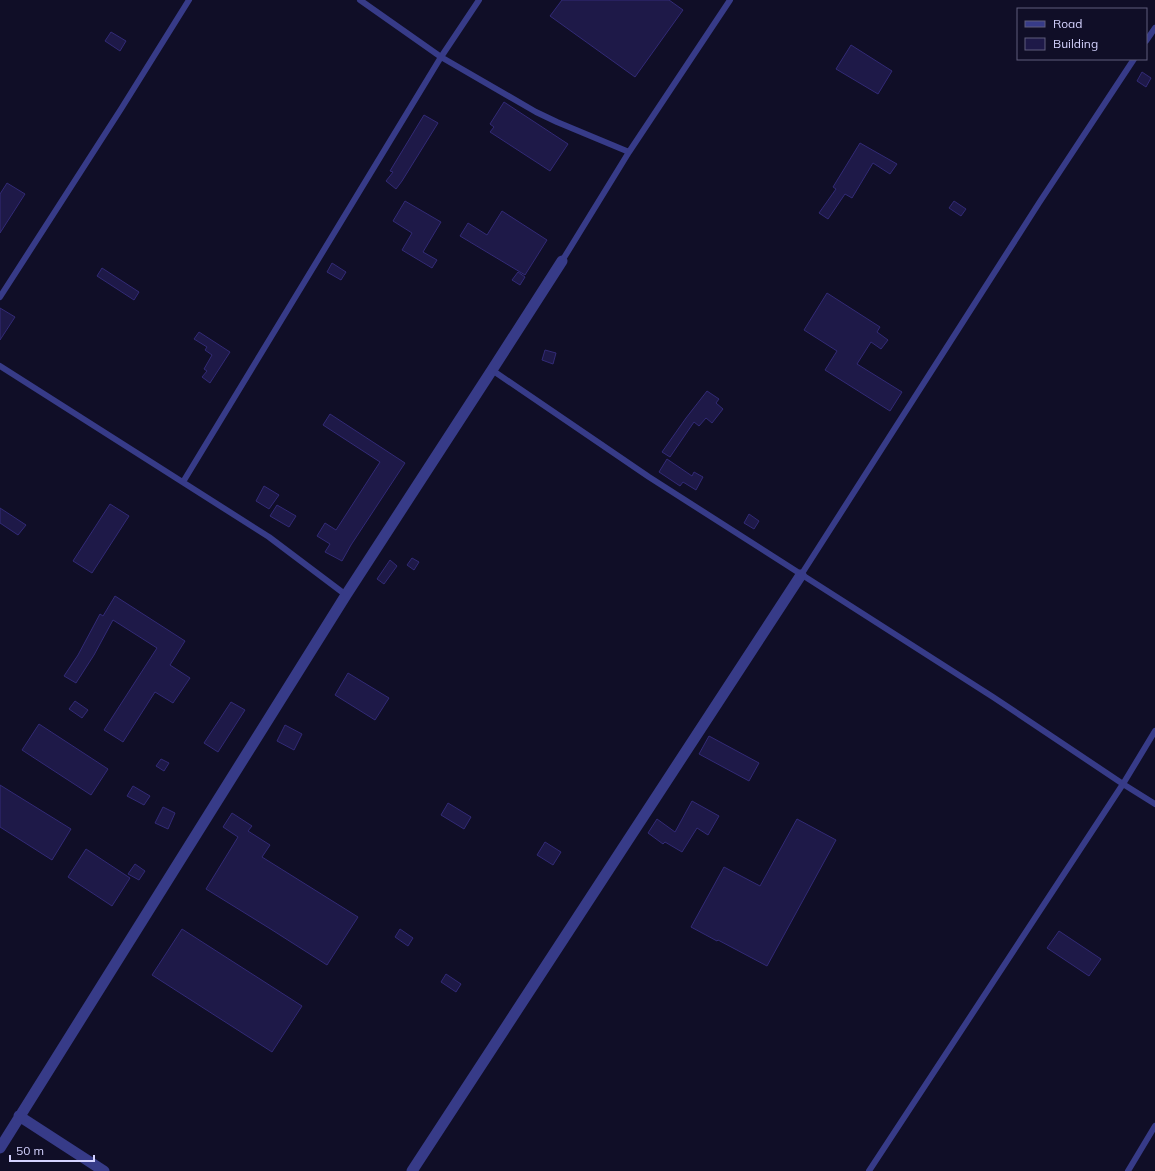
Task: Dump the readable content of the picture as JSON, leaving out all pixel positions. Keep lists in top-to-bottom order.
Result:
{
  "legend": ["Road", "Building"],
  "scale_bar": "50 m"
}
